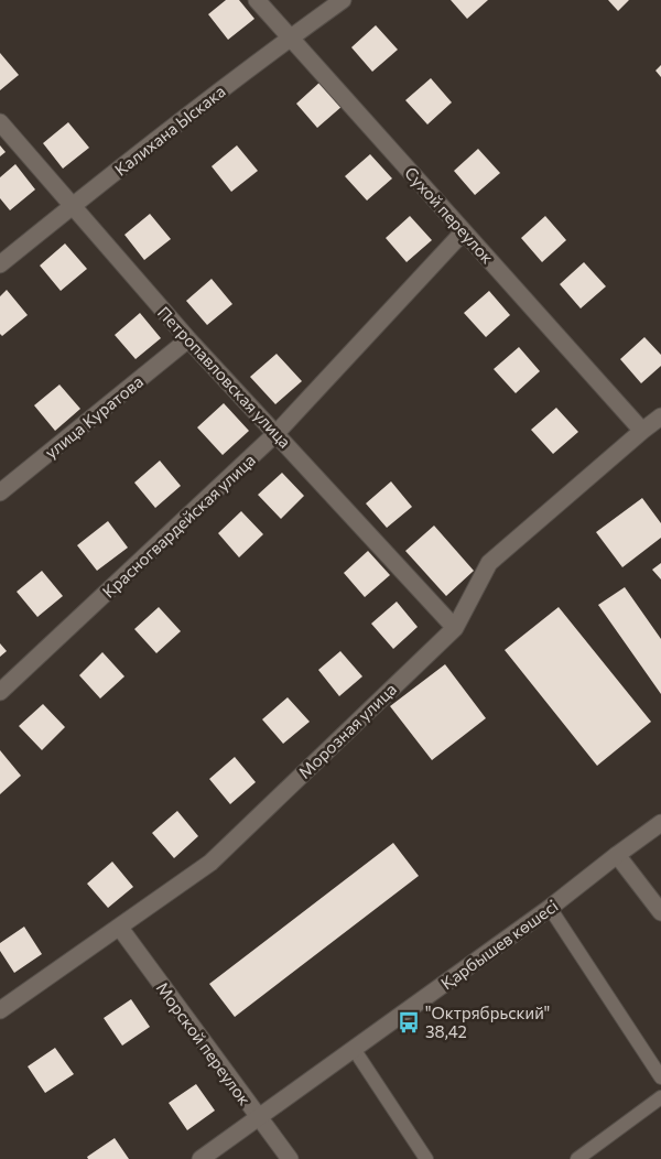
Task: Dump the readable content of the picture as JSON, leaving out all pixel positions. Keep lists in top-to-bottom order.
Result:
{
  "streets": {
    "street": [
      "Калихана Ыскака",
      "Сухой переулок",
      "Петропавловская улица",
      "улица Куратова",
      "Красногвардейская улица",
      "Морозная улица",
      "Қарбышев көшесі",
      "Морской переулок"
    ]
  },
  "crossings": [
    ["Калихана Ыскака", "Сухой переулок"],
    ["Калихана Ыскака", "Петропавловская улица"],
    ["Сухой переулок", "Красногвардейская улица"],
    ["Сухой переулок", "Морозная улица"],
    ["Петропавловская улица", "улица Куратова"],
    ["Петропавловская улица", "Красногвардейская улица"],
    ["Петропавловская улица", "Морозная улица"],
    ["Морозная улица", "Морской переулок"],
    ["Қарбышев көшесі", "Морской переулок"]
  ],
  "places": {
    "bus stop": ["\"Октрябрьский\" 38,42"]
  }
}
